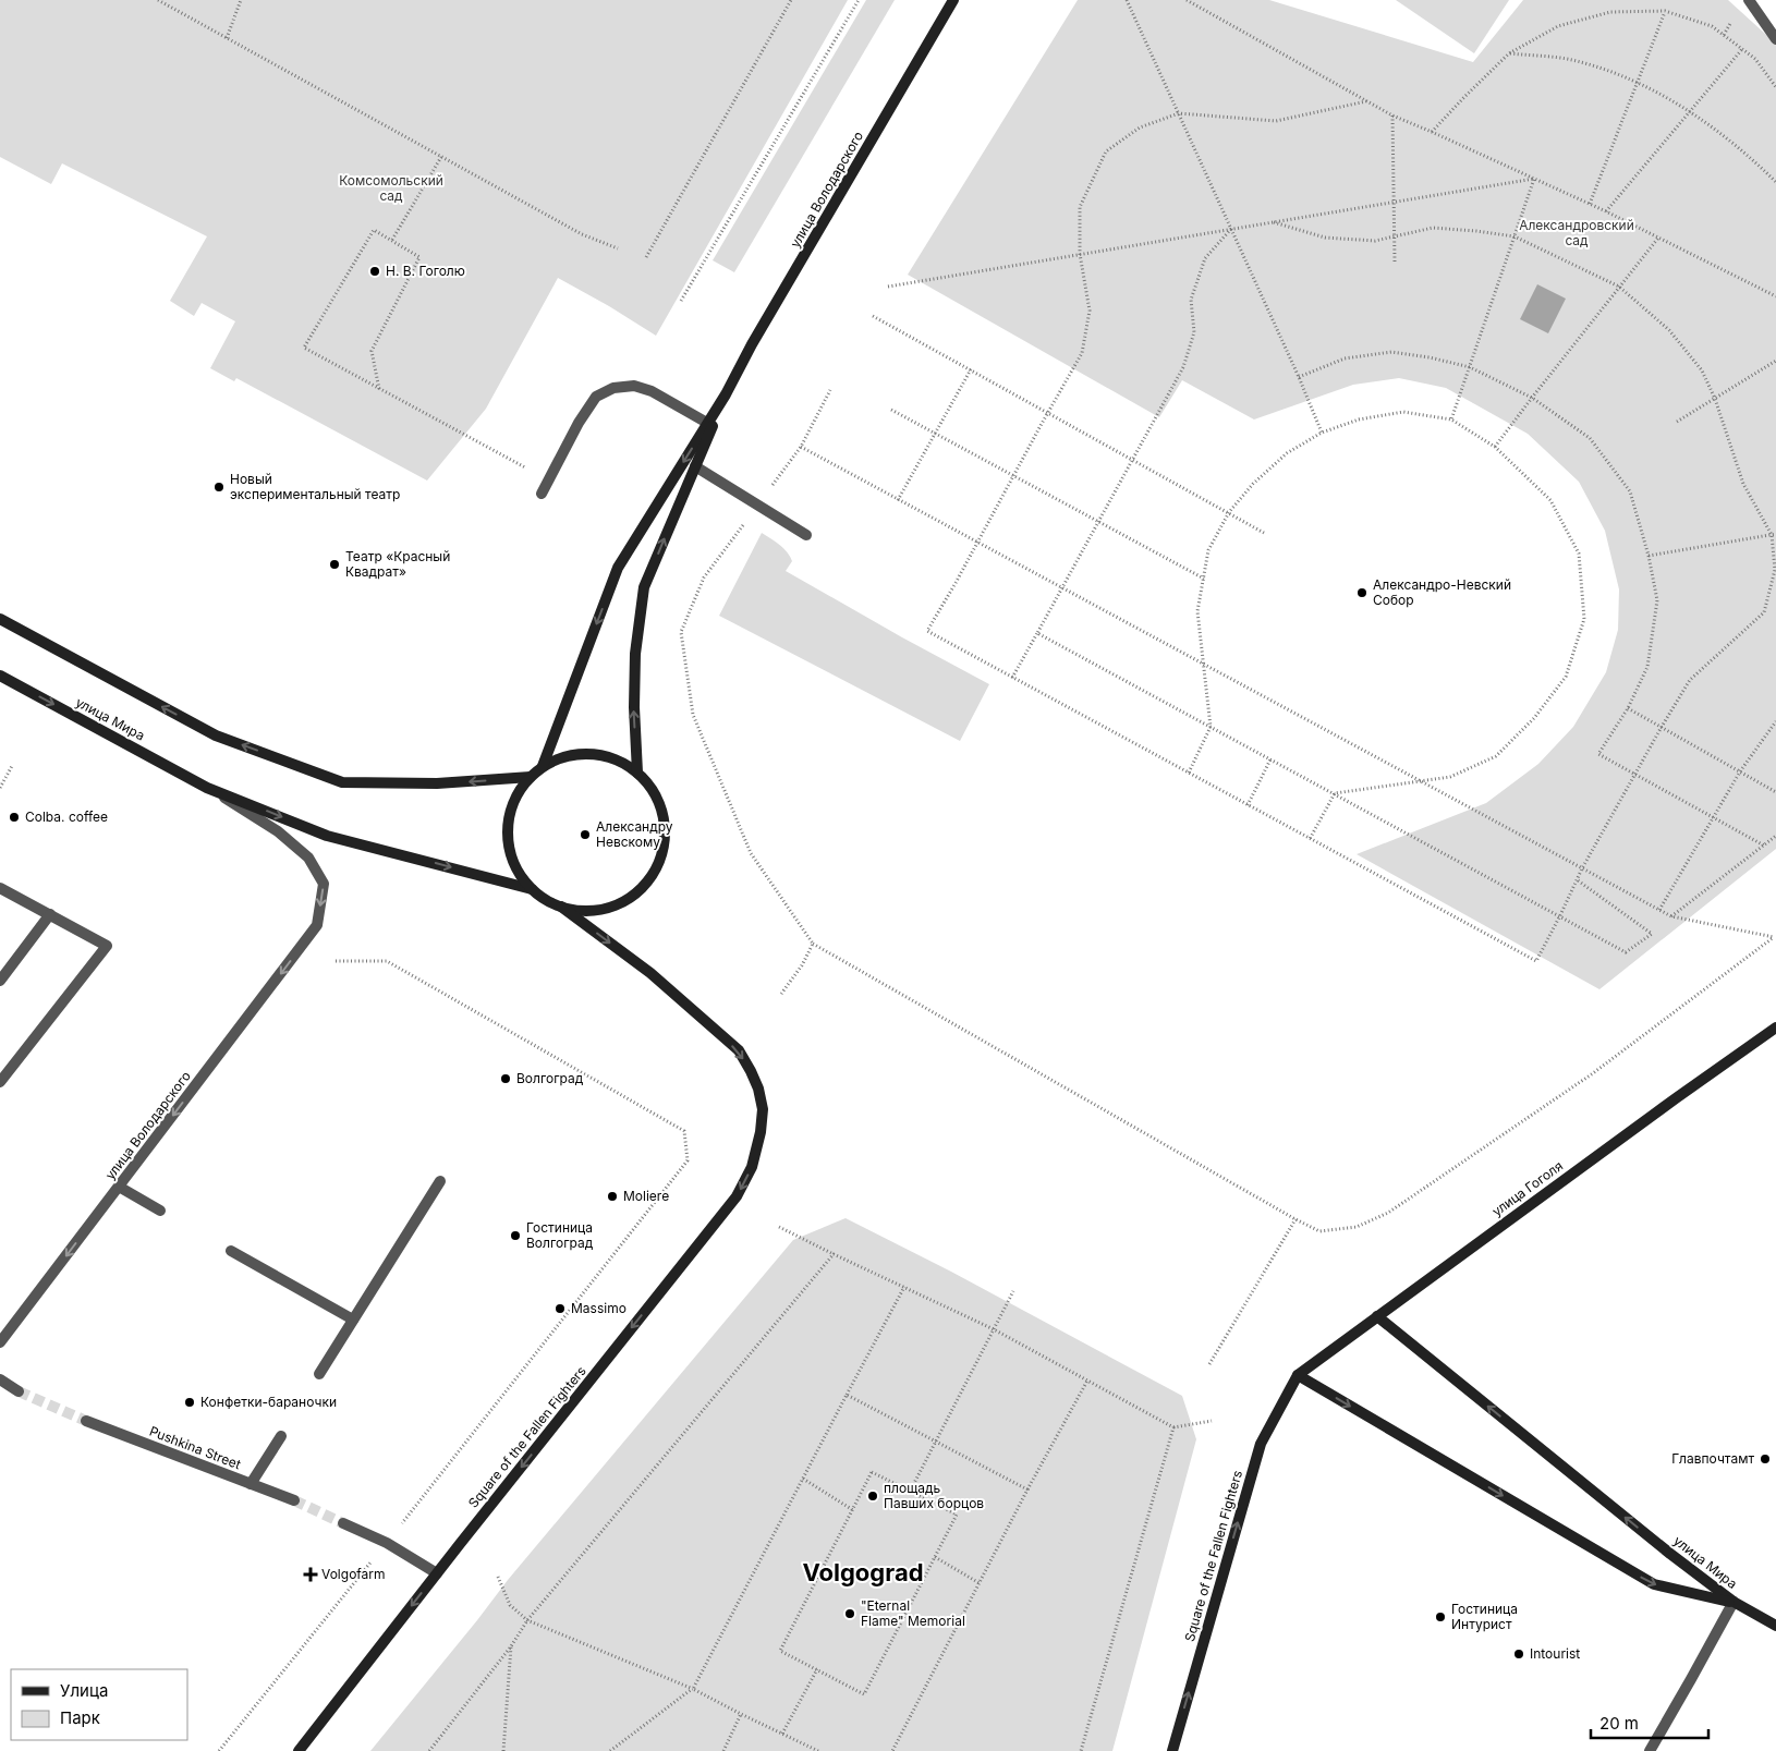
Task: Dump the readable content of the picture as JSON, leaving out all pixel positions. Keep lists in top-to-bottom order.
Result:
{
  "streets": {
    "street": [
      "улица Володарского",
      "улица Мира",
      "улица Гоголя",
      "Square of the Fallen Fighters",
      "Pushkina Street"
    ]
  },
  "crossings": [
    ["улица Володарского", "улица Мира"],
    ["улица Мира", "улица Гоголя"],
    ["улица Мира", "Square of the Fallen Fighters"],
    ["улица Гоголя", "Square of the Fallen Fighters"]
  ],
  "one_way": ["улица Володарского"],
  "districts": ["Volgograd"],
  "parks": ["Комсомольский сад", "Александровский сад"],
  "places": {
    "other": [
      "Н. В. Гоголю",
      "Новый экспериментальный театр",
      "Театр «Красный Квадрат»",
      "Александро-Невский Собор",
      "Colba. coffee",
      "Александру Невскому",
      "Волгоград",
      "Moliere",
      "Гостиница Волгоград",
      "Massimo",
      "Конфетки-бараночки",
      "Главпочтамт",
      "площадь Павших борцов",
      "\"Eternal Flame\" Memorial",
      "Гостиница Интурист",
      "Intourist"
    ],
    "health": ["Volgofarm"]
  },
  "legend": ["Улица", "Парк"],
  "scale_bar": "20 m"
}
